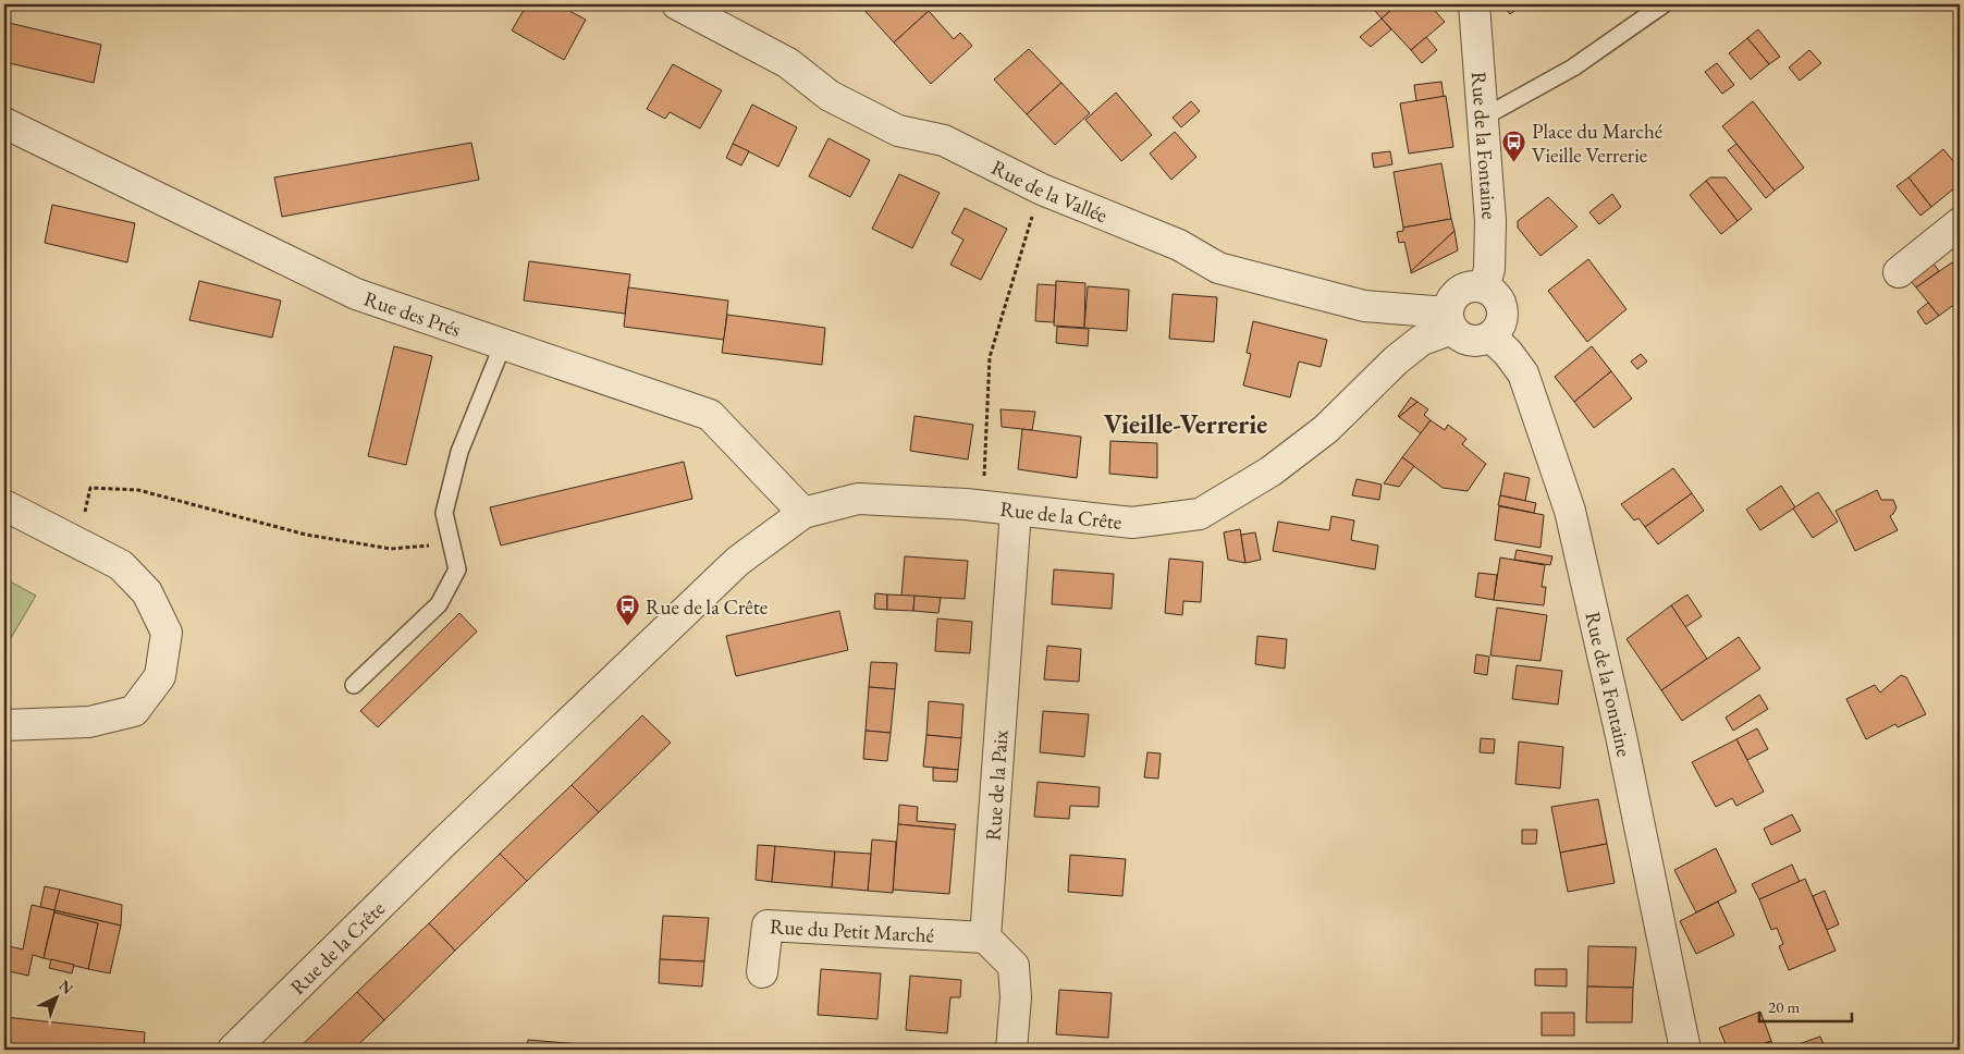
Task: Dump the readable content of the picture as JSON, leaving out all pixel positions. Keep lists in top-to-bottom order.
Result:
{
  "streets": {
    "street": [
      "Rue de la Fontaine",
      "Rue de la Vallée",
      "Rue des Prés",
      "Rue de la Crête",
      "Rue de la Paix",
      "Rue du Petit Marché"
    ]
  },
  "crossings": [
    ["Rue de la Fontaine", "Rue de la Vallée"],
    ["Rue de la Fontaine", "Rue de la Crête"],
    ["Rue de la Vallée", "Rue de la Crête"],
    ["Rue des Prés", "Rue de la Crête"],
    ["Rue de la Crête", "Rue de la Paix"],
    ["Rue de la Paix", "Rue du Petit Marché"]
  ],
  "districts": ["Vieille-Verrerie"],
  "places": {
    "bus stop": ["Place du Marché Vieille Verrerie", "Rue de la Crête"]
  },
  "scale_bar": "20 m",
  "north": "top right"
}
